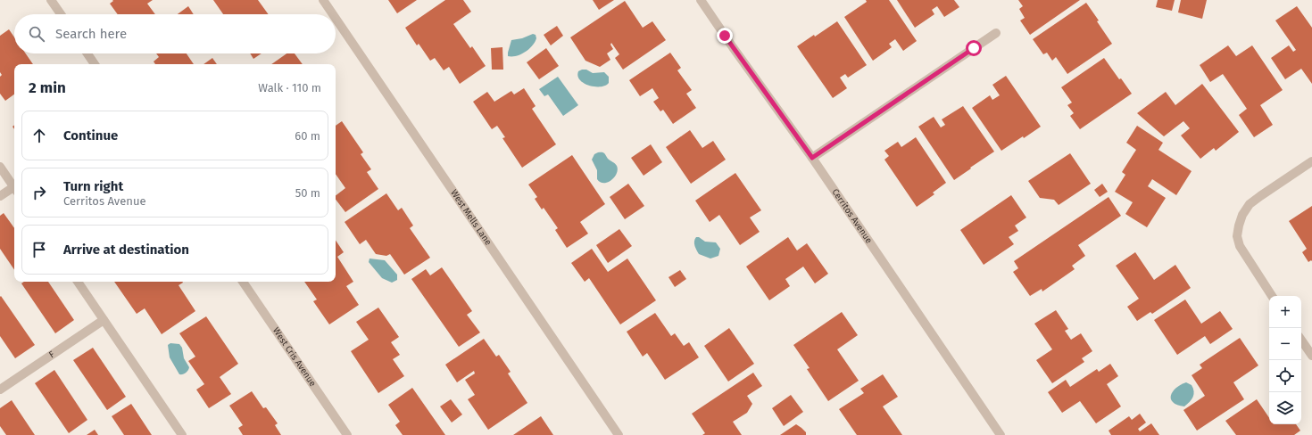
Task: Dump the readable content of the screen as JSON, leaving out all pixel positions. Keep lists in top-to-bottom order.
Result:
{
  "streets": {
    "street": [
      "Cerritos Avenue",
      "West Mells Lane",
      "F",
      "West Cris Avenue"
    ]
  },
  "page": {
    "search": "Search here",
    "heading": ["2 min", "Walk · 110 m"],
    "list": [
      ["Continue", "60 m"],
      ["Turn right", "Cerritos Avenue", "50 m"],
      "Arrive at destination"
    ],
    "map_buttons": ["+", "−"]
  }
}
